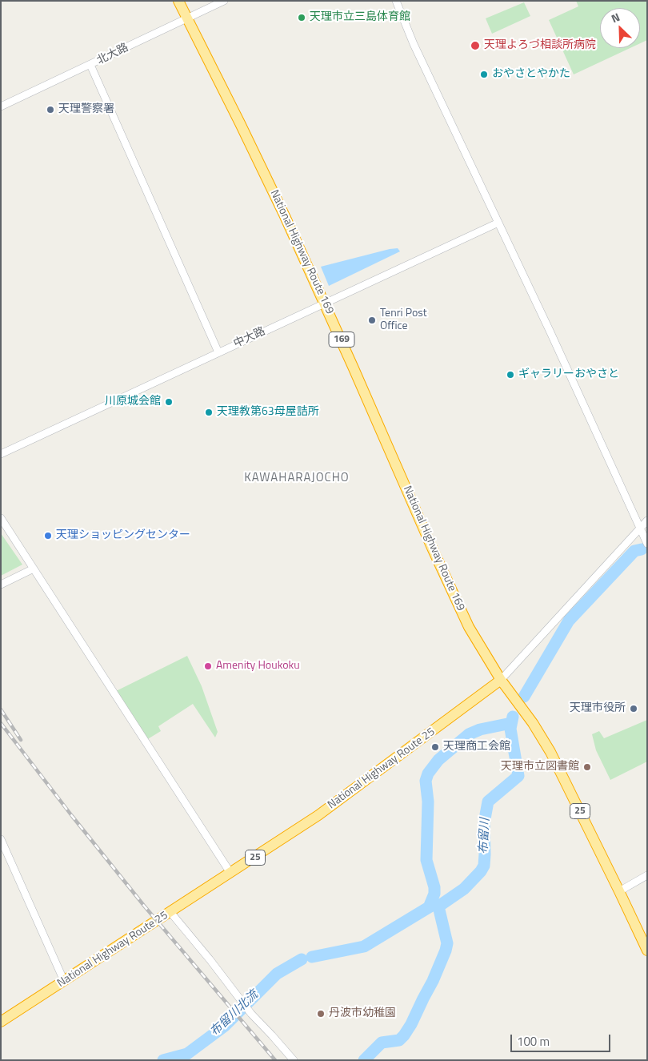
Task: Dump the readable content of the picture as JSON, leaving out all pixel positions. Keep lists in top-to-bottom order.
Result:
{
  "streets": {
    "highway": [
      "National Highway Route 169",
      "169",
      "National Highway Route 25",
      "25"
    ],
    "street": ["北大路", "中大路"]
  },
  "crossings": [
    ["北大路", "National Highway Route 169"],
    ["National Highway Route 169", "中大路"],
    ["National Highway Route 169", "National Highway Route 25"],
    ["National Highway Route 169", "25"],
    ["National Highway Route 25", "25"]
  ],
  "districts": ["KAWAHARAJOCHO"],
  "water": ["布留川", "布留川北流"],
  "places": [
    "天理市立三島体育館",
    "天理よろづ相談所病院",
    "おやさとやかた",
    "天理警察署",
    "Tenri Post Office",
    "ギャラリーおやさと",
    "川原城会館",
    "天理教第63母屋詰所",
    "天理ショッピングセンター",
    "Amenity Houkoku",
    "天理市役所",
    "天理商工会館",
    "天理市立図書館",
    "丹波市幼稚園"
  ],
  "scale_bar": "100 m",
  "north": "top left"
}
